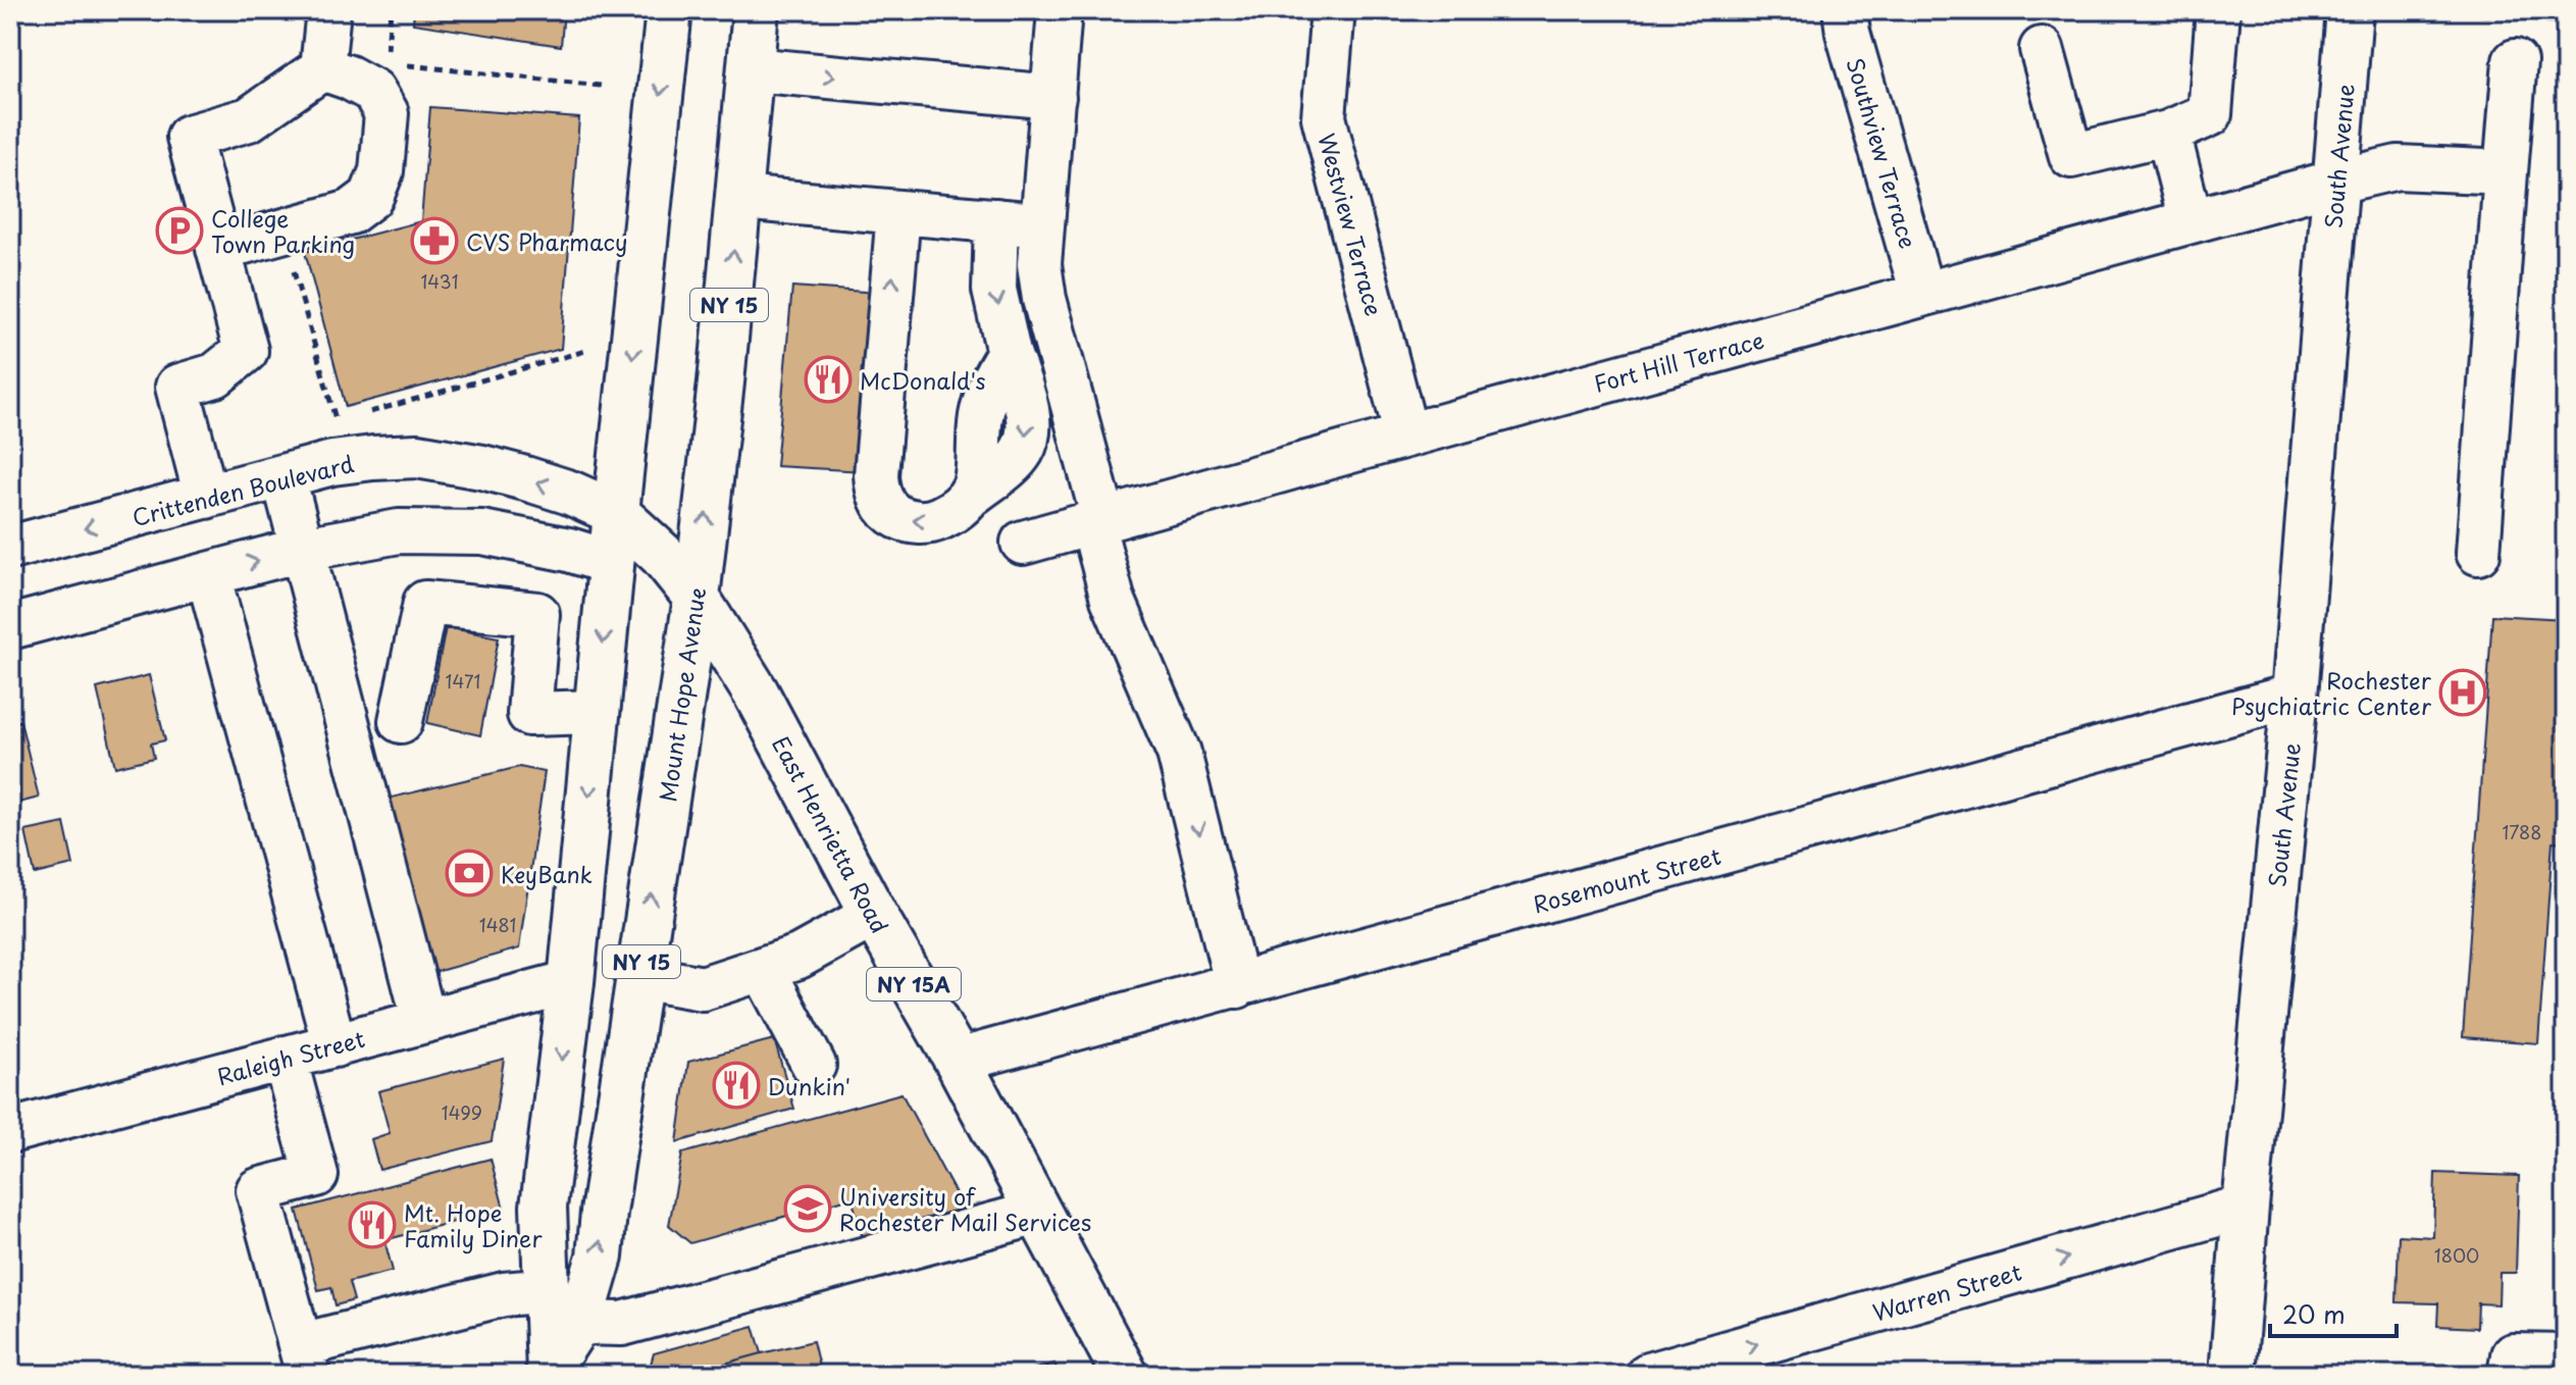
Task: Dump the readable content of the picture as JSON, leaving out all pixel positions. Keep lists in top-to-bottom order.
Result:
{
  "streets": {
    "main road": [
      "South Avenue",
      "NY 15",
      "Mount Hope Avenue",
      "East Henrietta Road",
      "NY 15A"
    ],
    "street": [
      "Southview Terrace",
      "Westview Terrace",
      "Fort Hill Terrace",
      "Crittenden Boulevard",
      "Rosemount Street",
      "Raleigh Street",
      "Warren Street"
    ]
  },
  "crossings": [
    ["Southview Terrace", "Fort Hill Terrace"],
    ["South Avenue", "Fort Hill Terrace"],
    ["South Avenue", "Rosemount Street"],
    ["South Avenue", "Warren Street"],
    ["Westview Terrace", "Fort Hill Terrace"],
    ["Crittenden Boulevard", "Mount Hope Avenue"],
    ["Crittenden Boulevard", "East Henrietta Road"],
    ["Mount Hope Avenue", "East Henrietta Road"],
    ["Mount Hope Avenue", "Raleigh Street"],
    ["East Henrietta Road", "Rosemount Street"]
  ],
  "one_way": ["Warren Street"],
  "places": {
    "parking": ["College Town Parking"],
    "pharmacy": ["CVS Pharmacy"],
    "restaurant": ["McDonald's", "Dunkin'", "Mt. Hope Family Diner"],
    "hospital": ["Rochester Psychiatric Center"],
    "bank": ["KeyBank"],
    "school or university": ["University of Rochester Mail Services"]
  },
  "house_numbers": [
    "1431",
    "1471",
    "1788",
    "1481",
    "1499",
    "1800"
  ],
  "scale_bar": "20 m"
}
